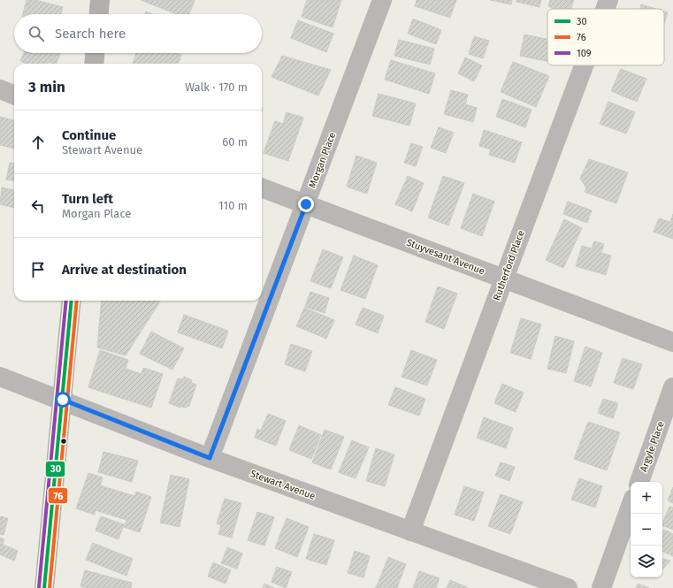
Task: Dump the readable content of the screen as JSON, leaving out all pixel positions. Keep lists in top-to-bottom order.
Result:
{
  "streets": {
    "street": [
      "Morgan Place",
      "Stuyvesant Avenue",
      "Rutherford Place",
      "Argyle Place",
      "Stewart Avenue"
    ]
  },
  "crossings": [
    ["Morgan Place", "Stuyvesant Avenue"],
    ["Morgan Place", "Stewart Avenue"],
    ["Stuyvesant Avenue", "Rutherford Place"],
    ["Rutherford Place", "Stewart Avenue"]
  ],
  "lines": ["transit line 30", "transit line 76", "transit line 109"],
  "legend": ["30", "76", "109"],
  "page": {
    "search": "Search here",
    "heading": ["3 min", "Walk · 170 m"],
    "list": [
      ["Continue", "Stewart Avenue", "60 m"],
      ["Turn left", "Morgan Place", "110 m"],
      "Arrive at destination"
    ],
    "map_buttons": ["+", "−"]
  }
}
